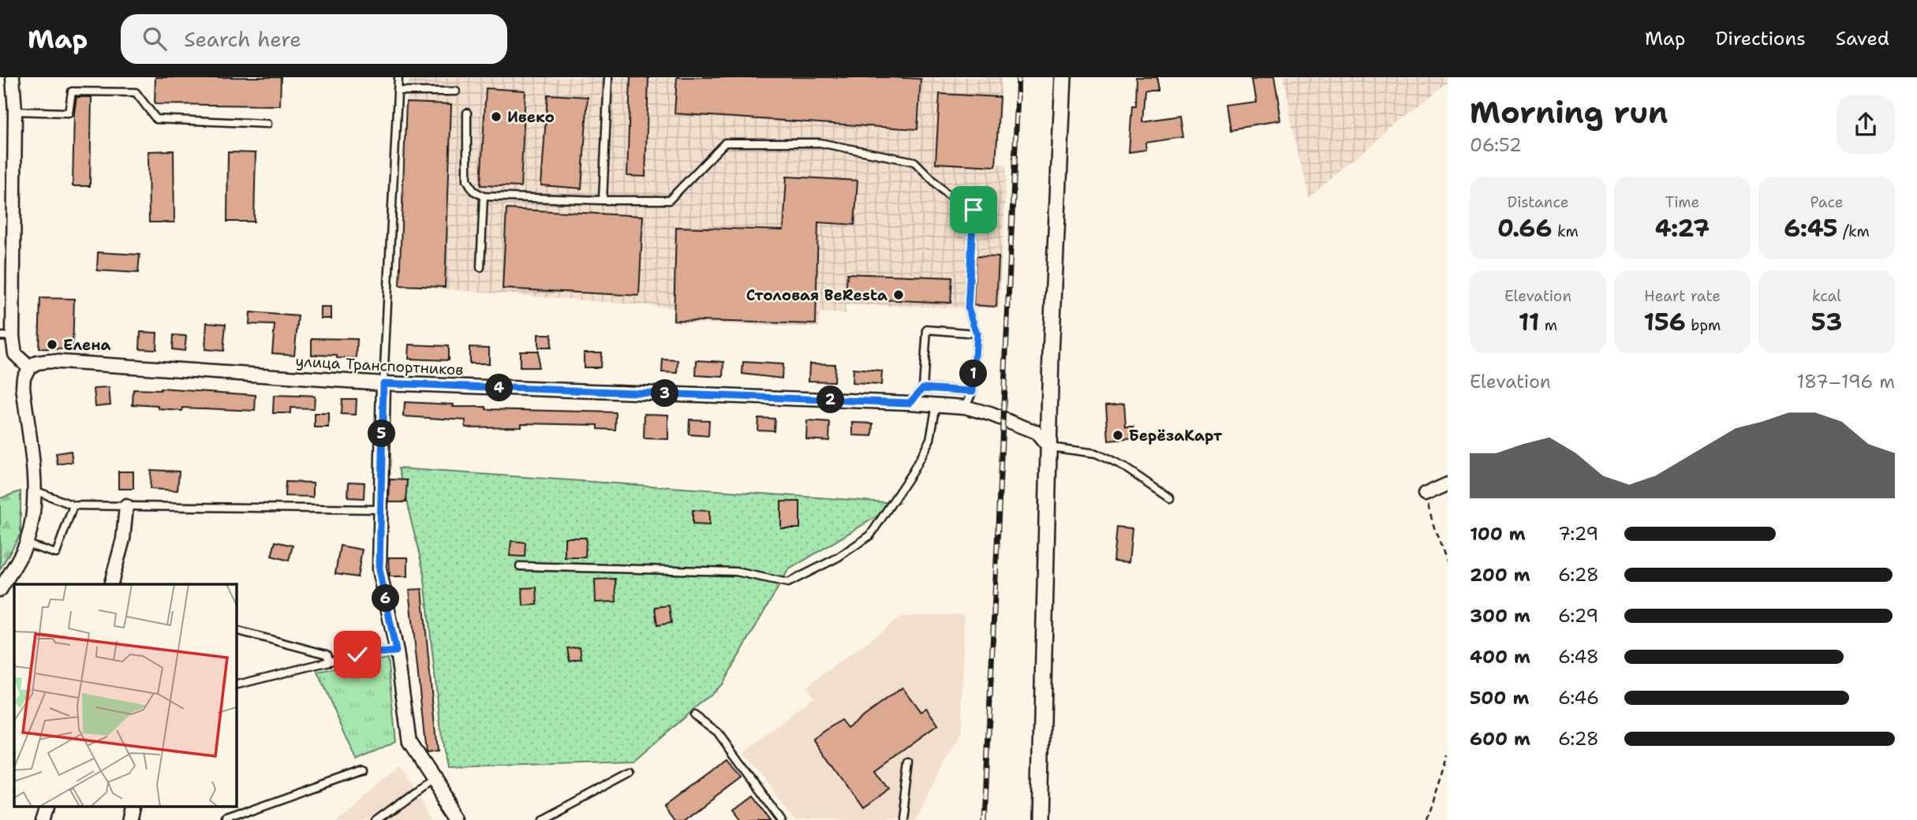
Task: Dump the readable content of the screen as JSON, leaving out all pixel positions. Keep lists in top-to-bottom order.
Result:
{
  "streets": {
    "street": ["улица Транспортников"]
  },
  "places": [
    "Ивеко",
    "Столовая BeResta",
    "Елена",
    "БерёзаКарт"
  ],
  "page": {
    "header": "Map",
    "search": "Search here",
    "nav": ["Map", "Directions", "Saved"],
    "heading": ["Morning run", "06:52"],
    "stats": [
      ["Distance", "0.66 km"],
      ["Time", "4:27"],
      ["Pace", "6:45 /km"],
      ["Elevation", "11 m"],
      ["Heart rate", "156 bpm"],
      ["kcal", "53"]
    ],
    "chart": ["Elevation", "187–196 m"],
    "pins": [
      "1",
      "4",
      "3",
      "2",
      "5",
      "6"
    ],
    "list": [
      {
        "name": "100 m",
        "note": "7:29"
      },
      {
        "name": "200 m",
        "note": "6:28"
      },
      {
        "name": "300 m",
        "note": "6:29"
      },
      {
        "name": "400 m",
        "note": "6:48"
      },
      {
        "name": "500 m",
        "note": "6:46"
      },
      {
        "name": "600 m",
        "note": "6:28"
      }
    ]
  }
}
